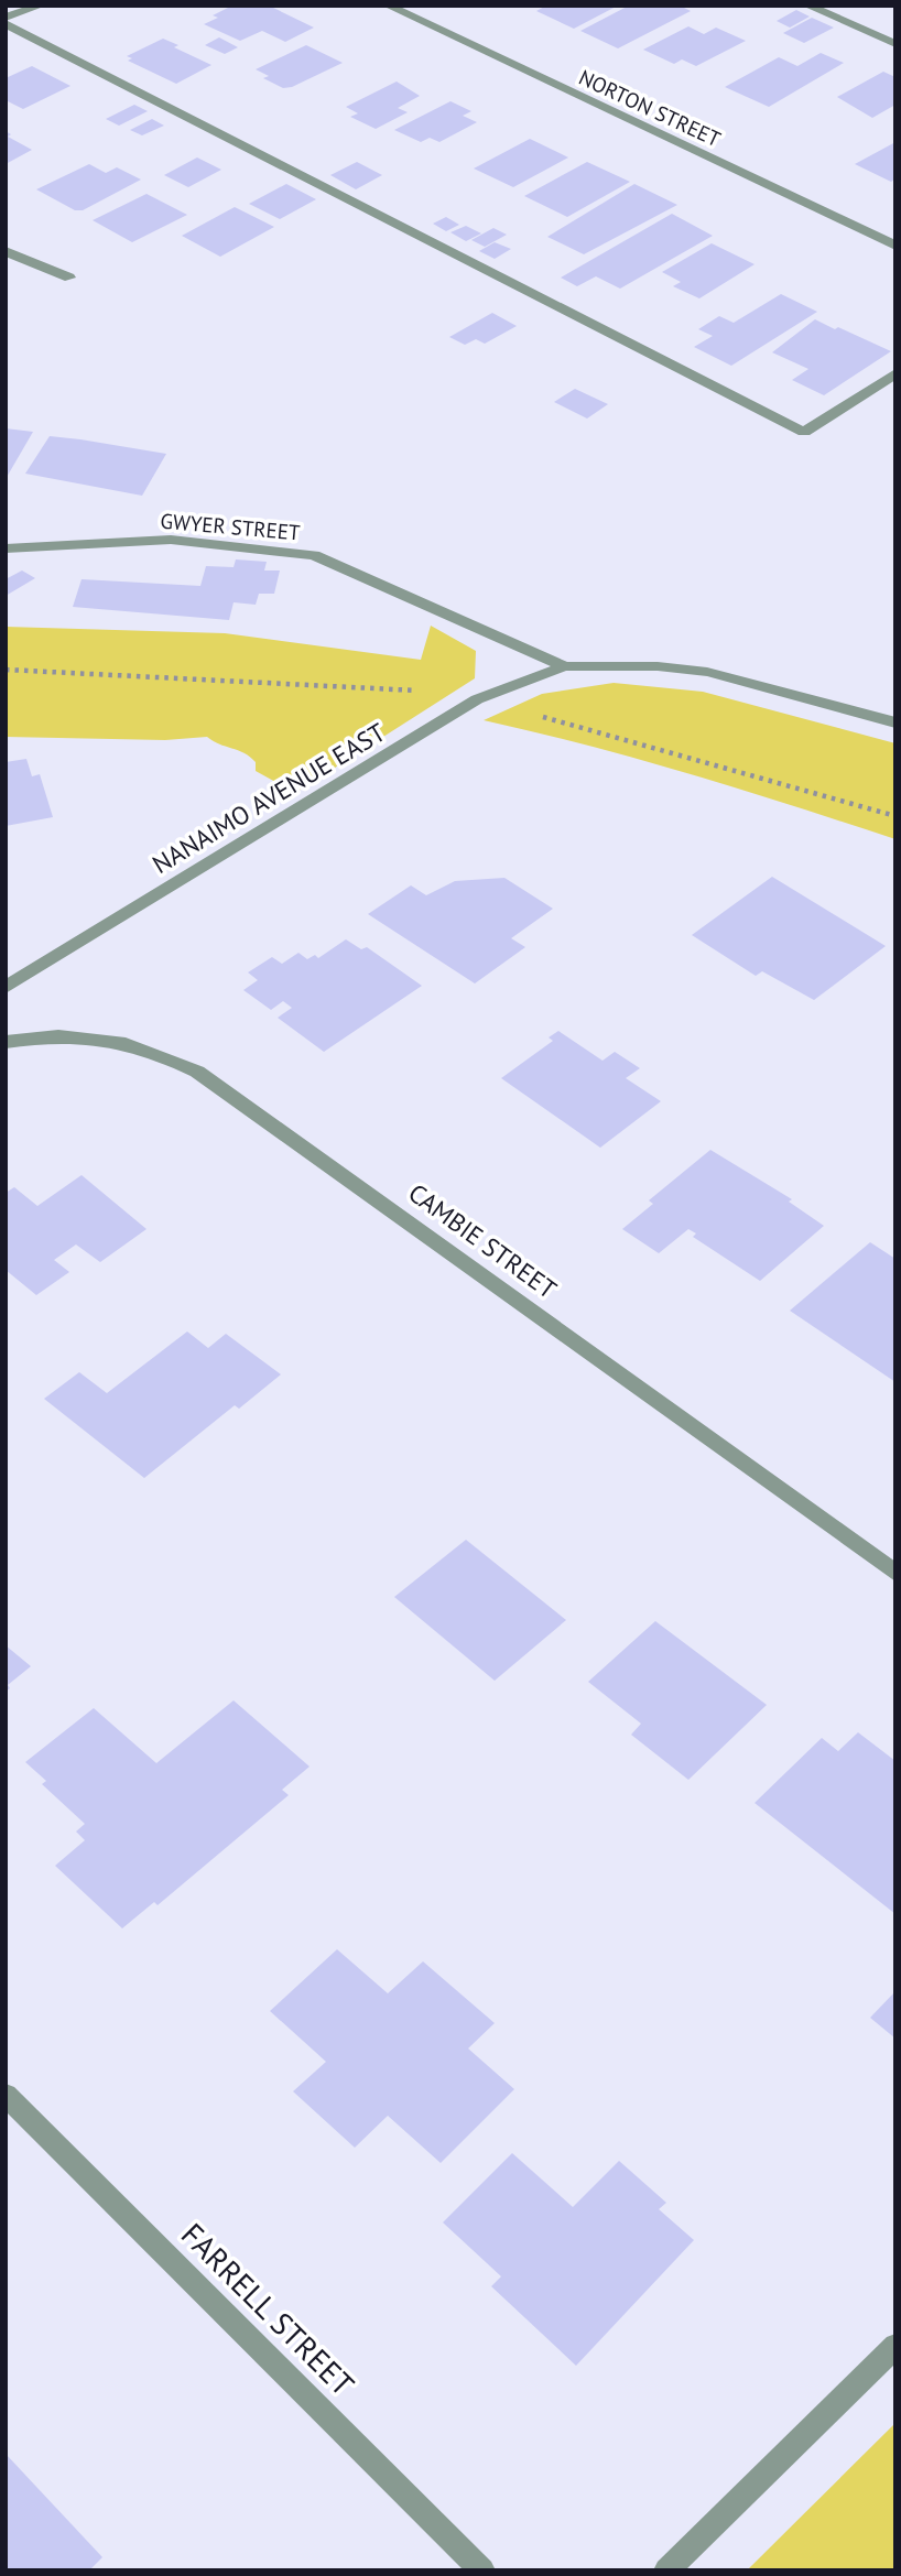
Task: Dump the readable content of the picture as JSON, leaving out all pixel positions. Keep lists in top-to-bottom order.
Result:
{
  "streets": {
    "street": [
      "NORTON STREET",
      "GWYER STREET",
      "NANAIMO AVENUE EAST",
      "CAMBIE STREET",
      "FARRELL STREET"
    ]
  },
  "crossings": [
    ["GWYER STREET", "NANAIMO AVENUE EAST"]
  ]
}
